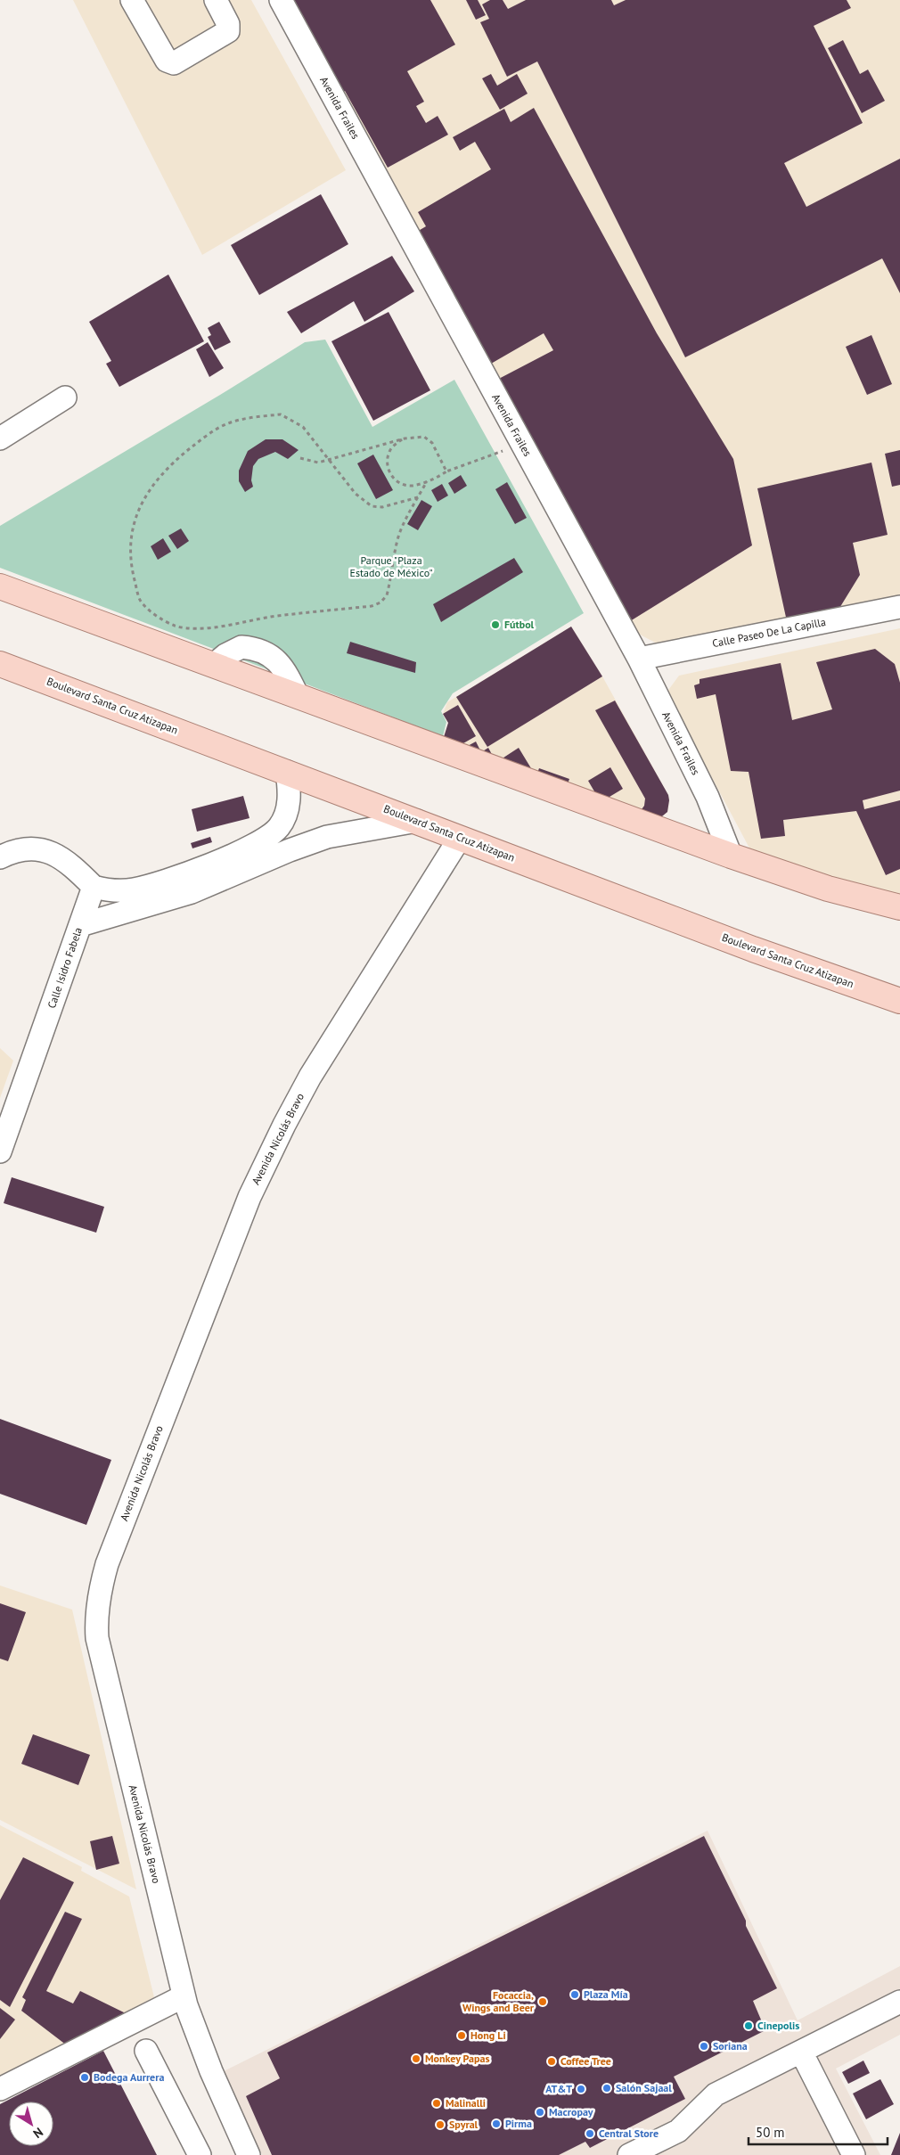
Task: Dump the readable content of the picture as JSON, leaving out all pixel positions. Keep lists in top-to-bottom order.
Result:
{
  "streets": {
    "main road": ["Boulevard Santa Cruz Atizapan"],
    "street": [
      "Avenida Frailes",
      "Calle Paseo De La Capilla",
      "Calle Isidro Fabela",
      "Avenida Nicolás Bravo"
    ]
  },
  "crossings": [
    ["Avenida Frailes", "Calle Paseo De La Capilla"],
    ["Boulevard Santa Cruz Atizapan", "Avenida Nicolás Bravo"]
  ],
  "parks": ["Parque \"Plaza Estado de México\""],
  "places": [
    "Fútbol",
    "Plaza Mía",
    "Focaccia, Wings and Beer",
    "Cinepolis",
    "Hong Li",
    "Soriana",
    "Monkey Papas",
    "Coffee Tree",
    "Bodega Aurrera",
    "Salón Sajaal",
    "AT&T",
    "Malinalli",
    "Macropay",
    "Pirma",
    "Spyral",
    "Central Store"
  ],
  "scale_bar": "50 m",
  "north": "bottom right"
}
